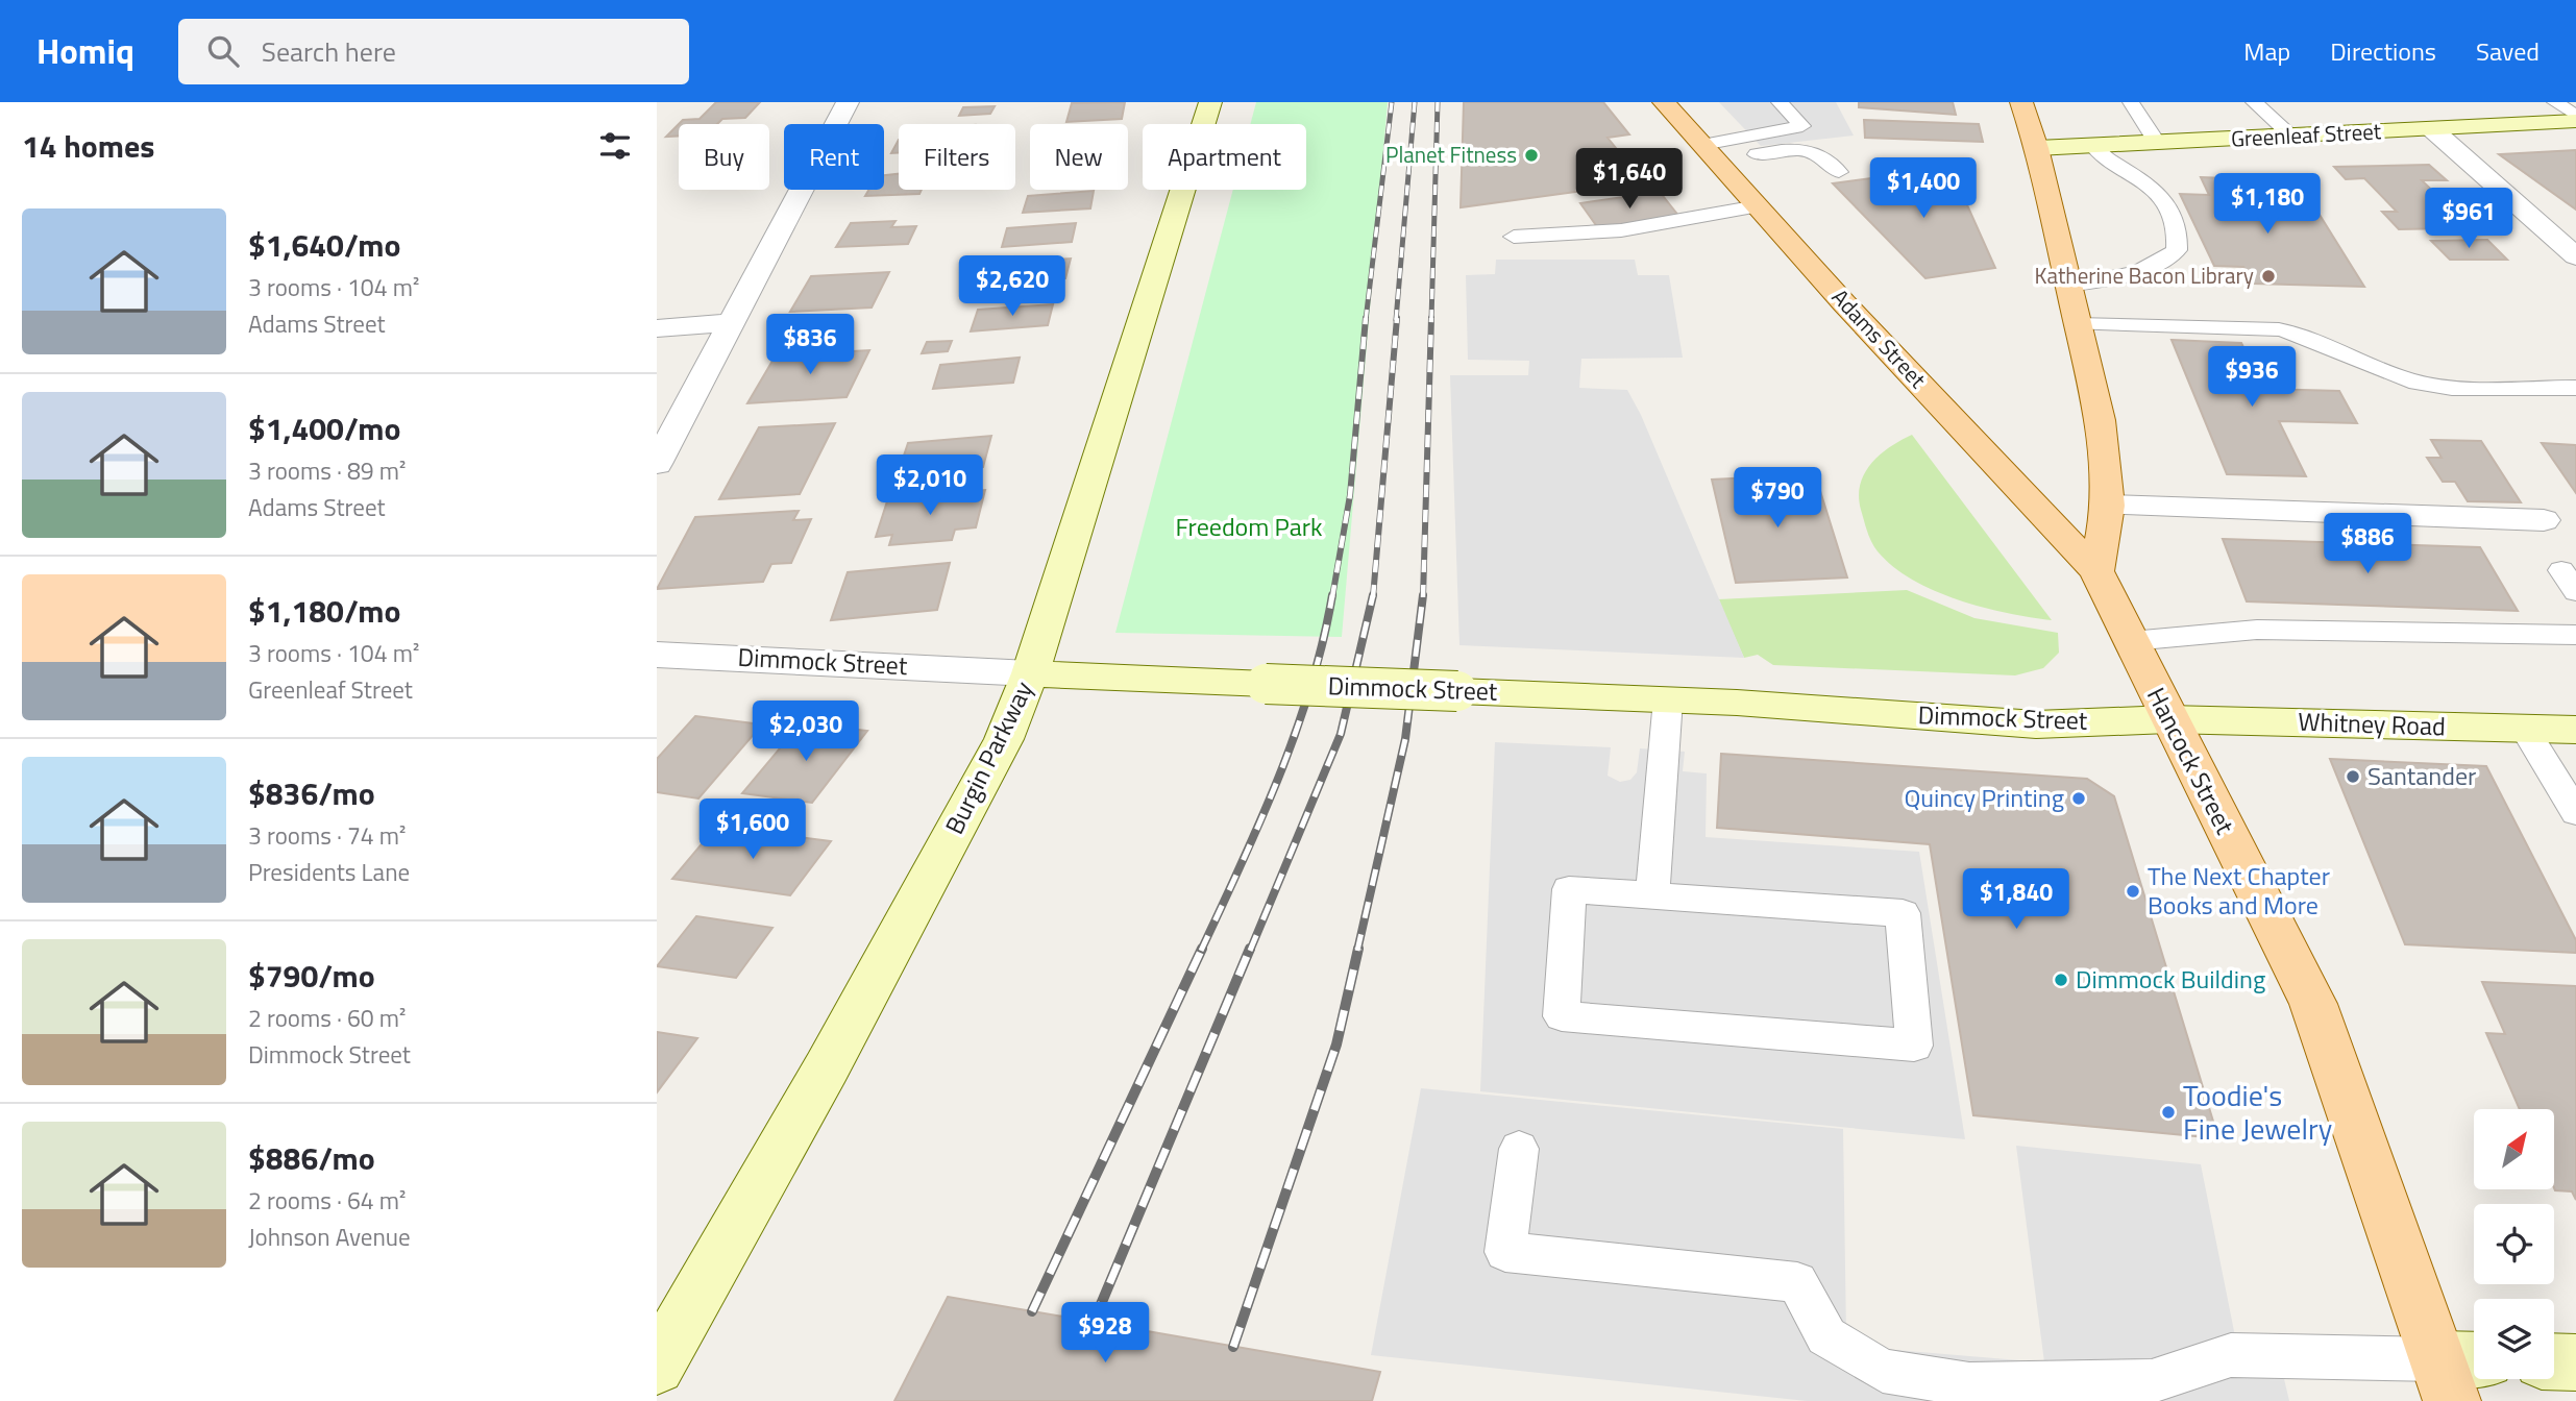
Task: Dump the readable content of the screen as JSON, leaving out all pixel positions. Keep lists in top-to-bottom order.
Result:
{
  "streets": {
    "main road": ["Adams Street", "Hancock Street"],
    "street": [
      "Greenleaf Street",
      "Dimmock Street",
      "Whitney Road",
      "Burgin Parkway"
    ]
  },
  "crossings": [
    ["Adams Street", "Hancock Street"],
    ["Dimmock Street", "Whitney Road"],
    ["Dimmock Street", "Burgin Parkway"],
    ["Dimmock Street", "Hancock Street"],
    ["Whitney Road", "Hancock Street"]
  ],
  "parks": ["Freedom Park"],
  "places": [
    "Planet Fitness",
    "Katherine Bacon Library",
    "Santander",
    "Quincy Printing",
    "The Next Chapter Books and More",
    "Dimmock Building",
    "Toodie's Fine Jewelry"
  ],
  "north": "top right",
  "page": {
    "header": "Homiq",
    "search": "Search here",
    "nav": ["Map", "Directions", "Saved"],
    "heading": "14 homes",
    "chip": [
      "Buy",
      "Rent",
      "Filters",
      "New",
      "Apartment"
    ],
    "price": [
      "$1,640",
      "$1,400",
      "$1,180",
      "$961",
      "$2,620",
      "$836",
      "$936",
      "$2,010",
      "$790",
      "$886",
      "$2,030",
      "$1,600",
      "$1,840",
      "$928"
    ],
    "list": [
      {
        "name": "$1,640/mo",
        "note": "3 rooms · 104 m² · Adams Street"
      },
      {
        "name": "$1,400/mo",
        "note": "3 rooms · 89 m² · Adams Street"
      },
      {
        "name": "$1,180/mo",
        "note": "3 rooms · 104 m² · Greenleaf Street"
      },
      {
        "name": "$836/mo",
        "note": "3 rooms · 74 m² · Presidents Lane"
      },
      {
        "name": "$790/mo",
        "note": "2 rooms · 60 m² · Dimmock Street"
      },
      {
        "name": "$886/mo",
        "note": "2 rooms · 64 m² · Johnson Avenue"
      }
    ]
  }
}
